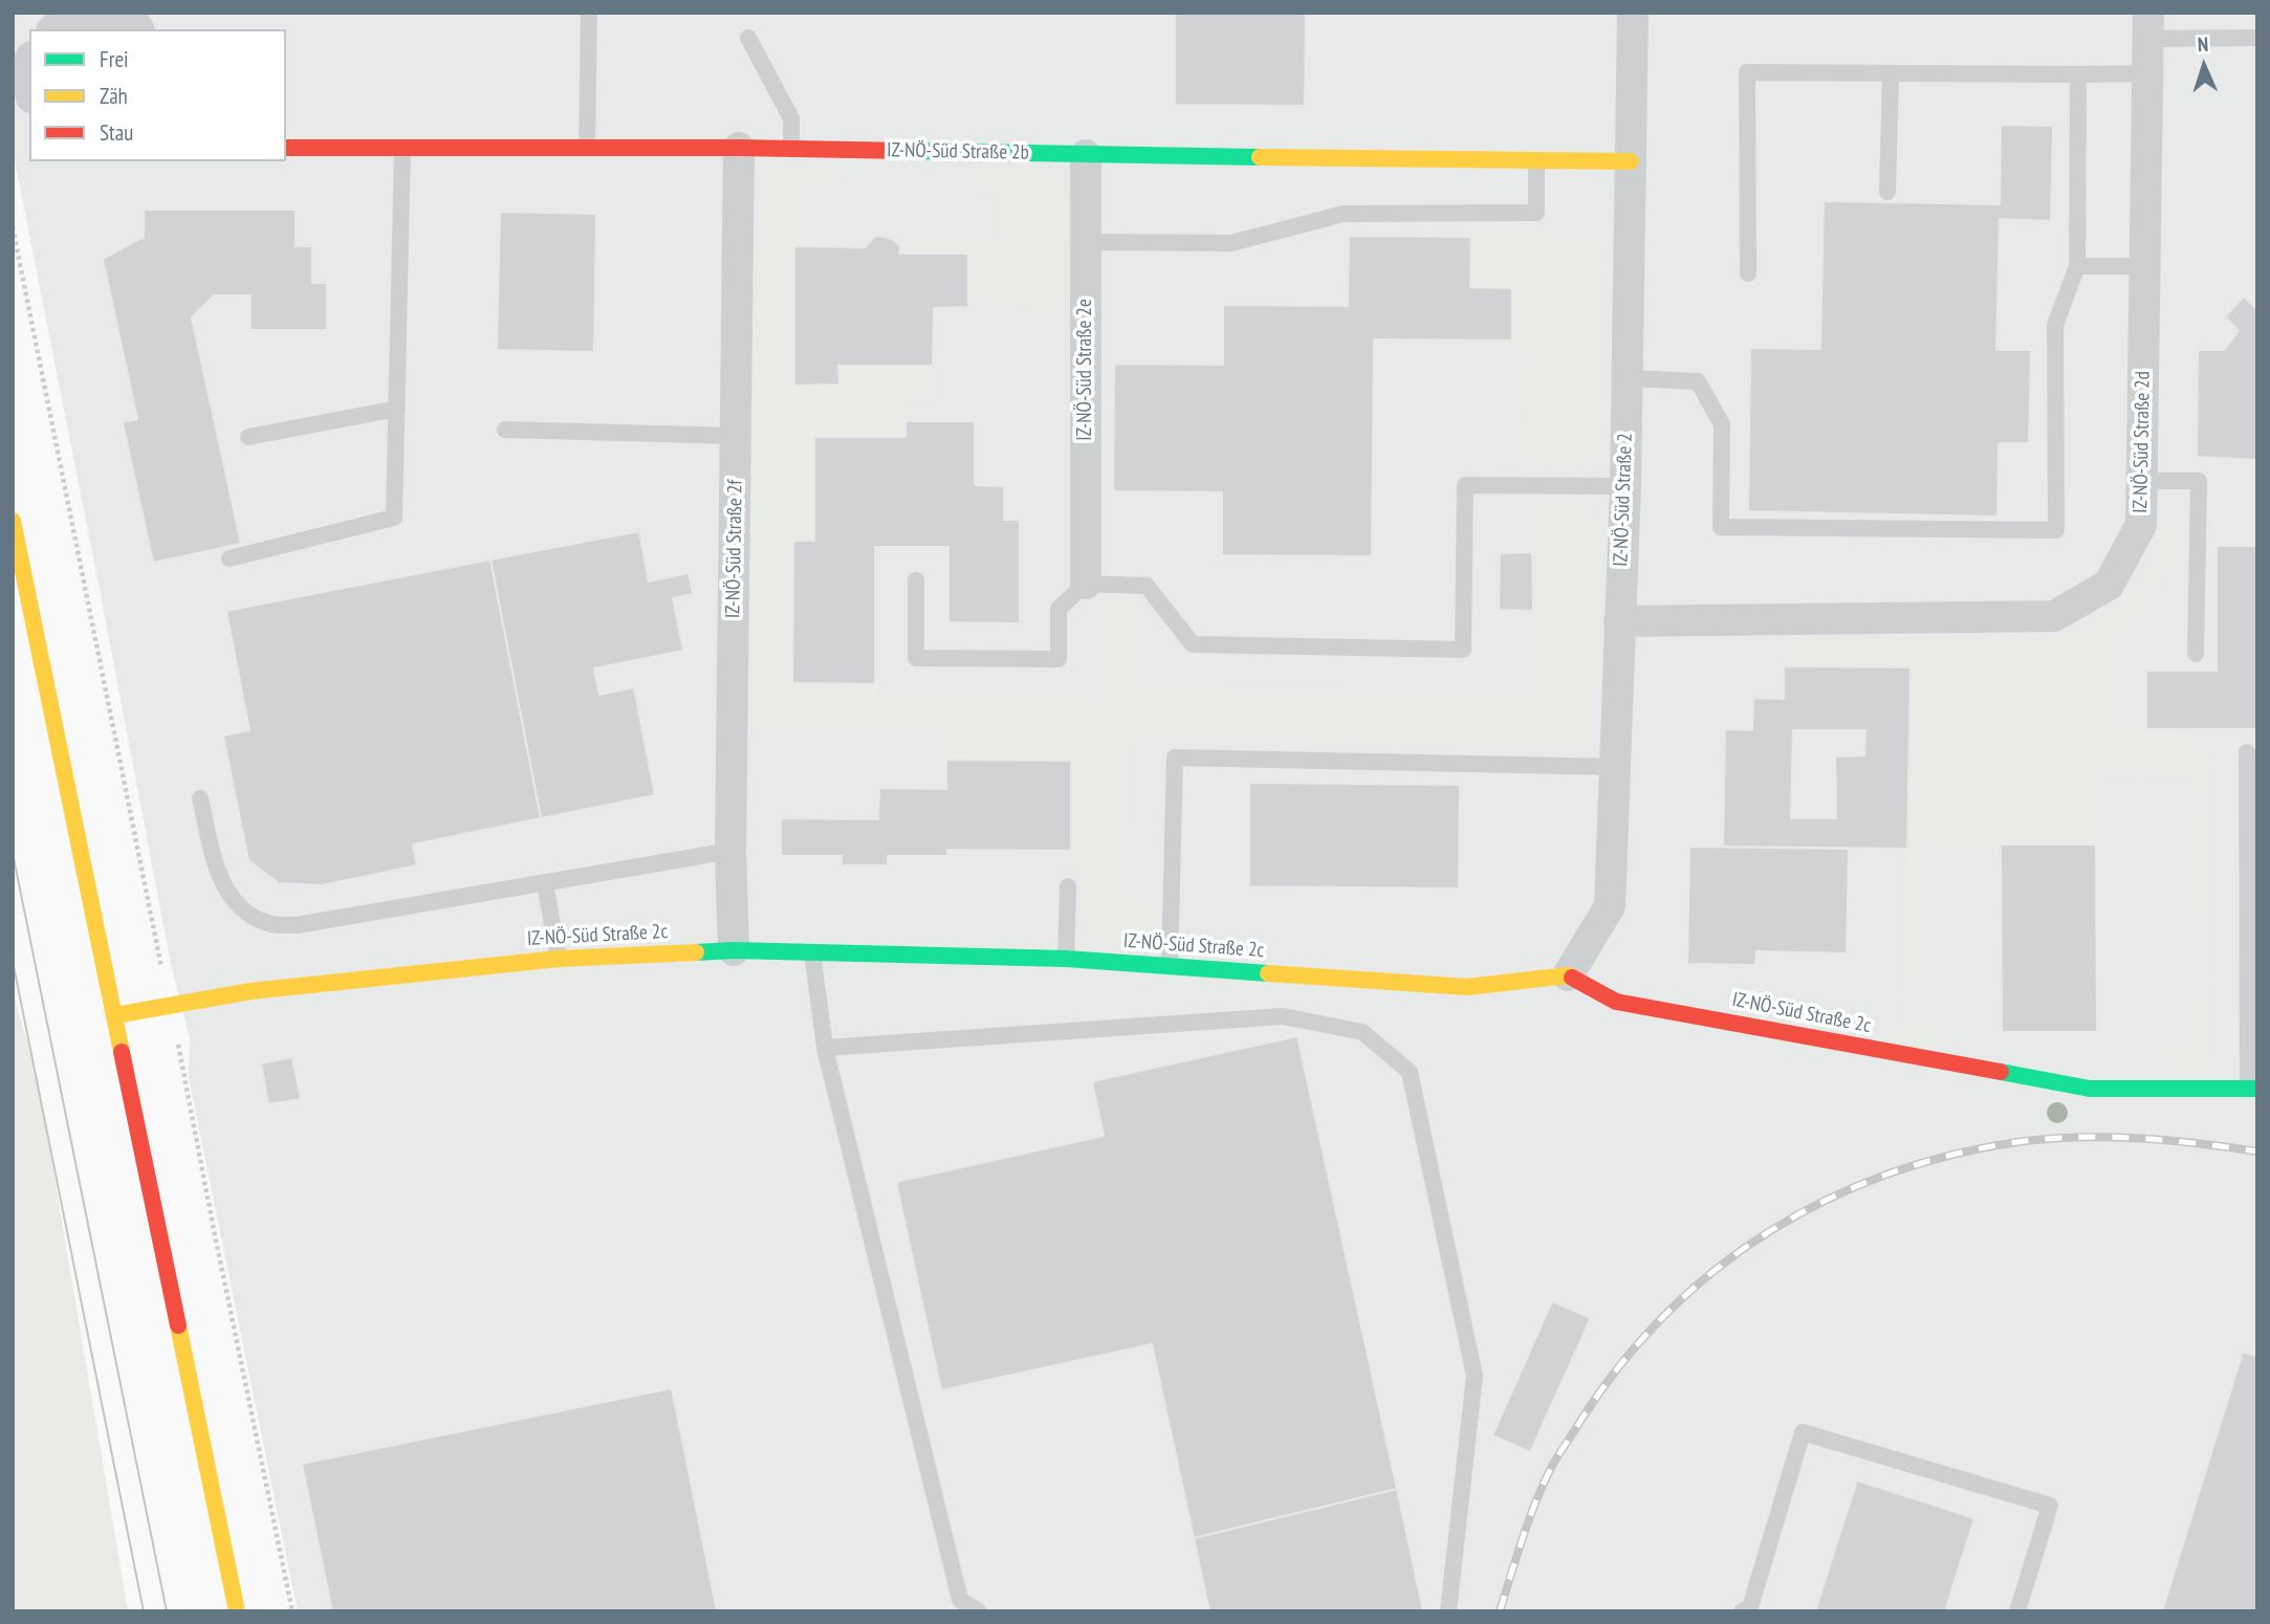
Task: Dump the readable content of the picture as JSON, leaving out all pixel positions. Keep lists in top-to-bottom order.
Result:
{
  "streets": {
    "street": [
      "IZ-NÖ-Süd Straße 2b",
      "IZ-NÖ-Süd Straße 2e",
      "IZ-NÖ-Süd Straße 2d",
      "IZ-NÖ-Süd Straße 2",
      "IZ-NÖ-Süd Straße 2f",
      "IZ-NÖ-Süd Straße 2c"
    ]
  },
  "crossings": [
    ["IZ-NÖ-Süd Straße 2b", "IZ-NÖ-Süd Straße 2e"],
    ["IZ-NÖ-Süd Straße 2b", "IZ-NÖ-Süd Straße 2"],
    ["IZ-NÖ-Süd Straße 2b", "IZ-NÖ-Süd Straße 2f"],
    ["IZ-NÖ-Süd Straße 2d", "IZ-NÖ-Süd Straße 2"],
    ["IZ-NÖ-Süd Straße 2", "IZ-NÖ-Süd Straße 2c"],
    ["IZ-NÖ-Süd Straße 2f", "IZ-NÖ-Süd Straße 2c"]
  ],
  "legend": ["Frei", "Zäh", "Stau"],
  "north": "top"
}
